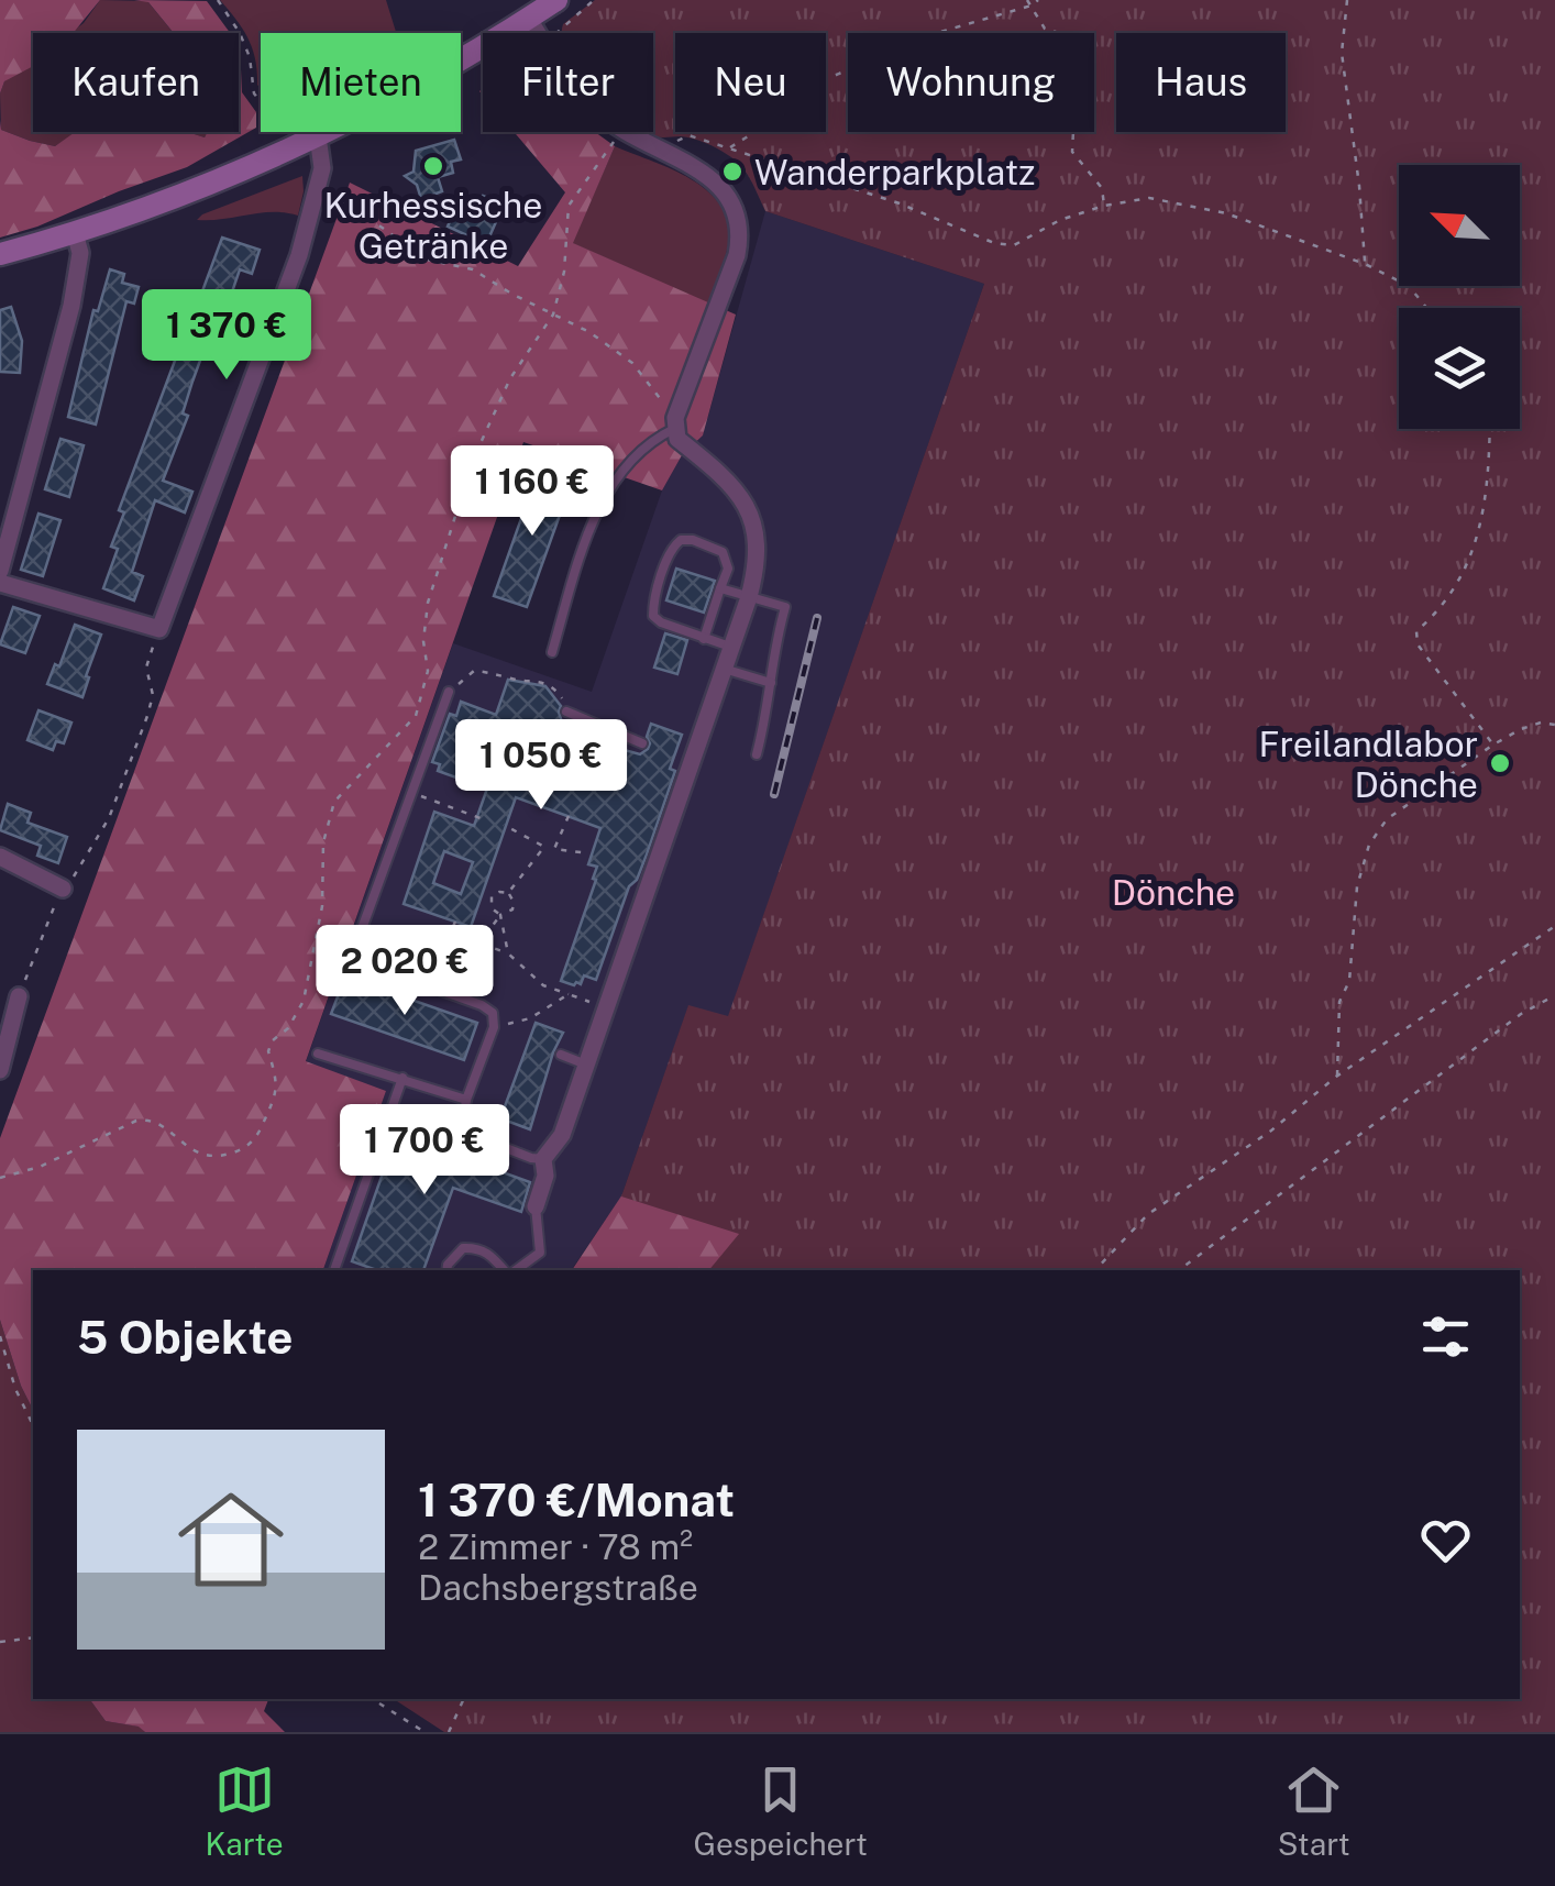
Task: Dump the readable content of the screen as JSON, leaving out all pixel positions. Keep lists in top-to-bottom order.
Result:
{
  "parks": ["Dönche"],
  "places": ["Kurhessische Getränke", "Wanderparkplatz", "Freilandlabor Dönche"],
  "north": "top left",
  "page": {
    "chip": [
      "Kaufen",
      "Mieten",
      "Filter",
      "Neu",
      "Wohnung",
      "Haus"
    ],
    "price": [
      "1 370 €",
      "1 160 €",
      "1 050 €",
      "2 020 €",
      "1 700 €"
    ],
    "heading": "5 Objekte",
    "list": [
      {
        "name": "1 370 €/Monat",
        "note": "2 Zimmer · 78 m² · Dachsbergstraße"
      }
    ],
    "tabs": ["Karte", "Gespeichert", "Start"]
  }
}
